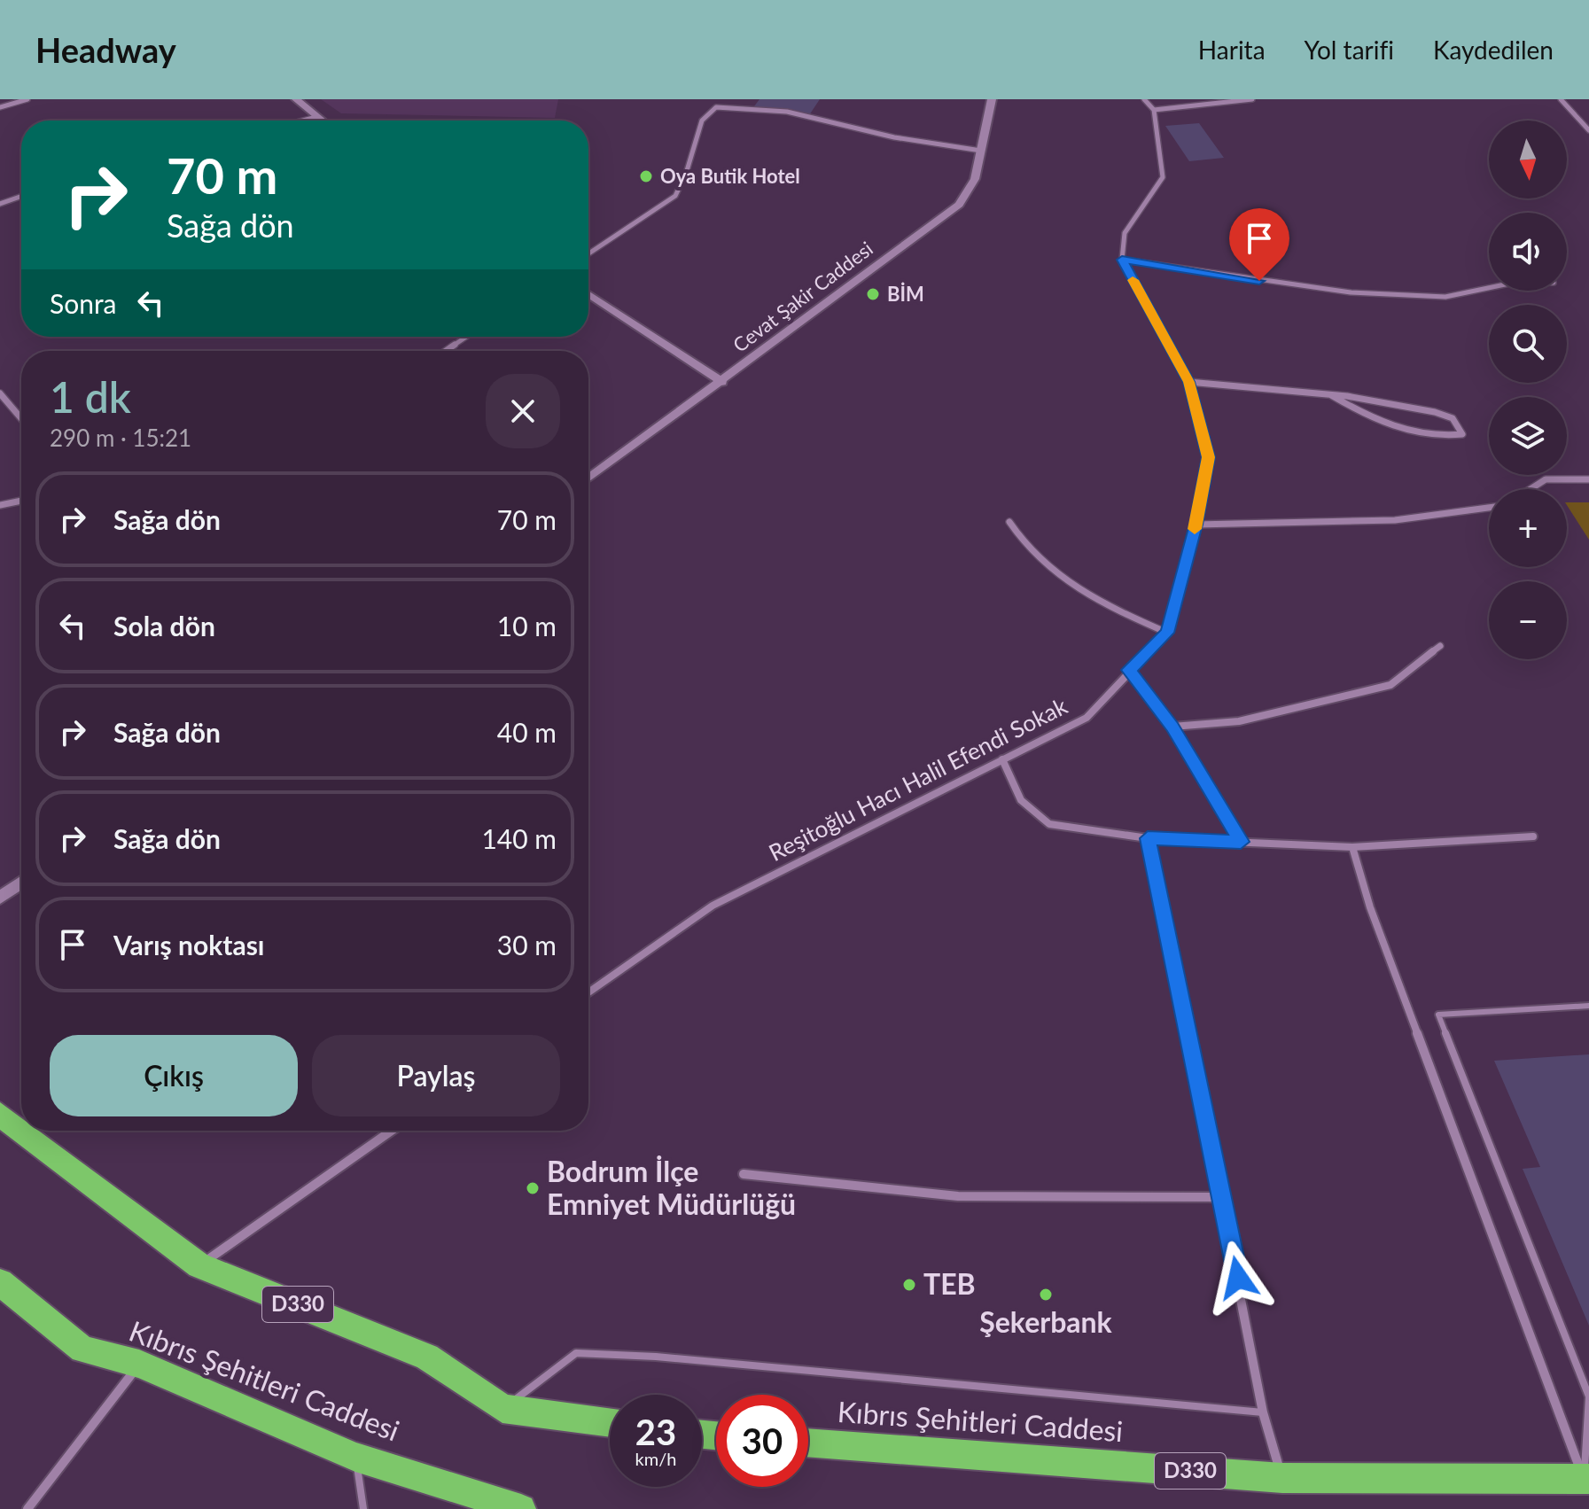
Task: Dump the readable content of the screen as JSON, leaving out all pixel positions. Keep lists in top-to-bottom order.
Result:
{
  "streets": {
    "highway": ["D330", "Kıbrıs Şehitleri Caddesi"],
    "main road": ["Cevat Şakir Caddesi"],
    "street": ["Reşitoğlu Hacı Halil Efendi Sokak"]
  },
  "places": [
    "Oya Butik Hotel",
    "BİM",
    "Bodrum İlçe Emniyet Müdürlüğü",
    "TEB",
    "Şekerbank"
  ],
  "north": "bottom",
  "page": {
    "header": "Headway",
    "nav": ["Harita", "Yol tarifi", "Kaydedilen"],
    "map_buttons": ["+", "−"],
    "turn": ["70 m", "Sağa dön"],
    "then": "Sonra",
    "heading": ["1 dk", "290 m · 15:21"],
    "list": [
      {
        "name": "Sağa dön",
        "value": "70 m"
      },
      {
        "name": "Sola dön",
        "value": "10 m"
      },
      {
        "name": "Sağa dön",
        "value": "40 m"
      },
      {
        "name": "Sağa dön",
        "value": "140 m"
      },
      {
        "name": "Varış noktası",
        "value": "30 m"
      }
    ],
    "buttons": ["Çıkış", "Paylaş"],
    "speed": "23 km/h",
    "limit": "30"
  }
}
